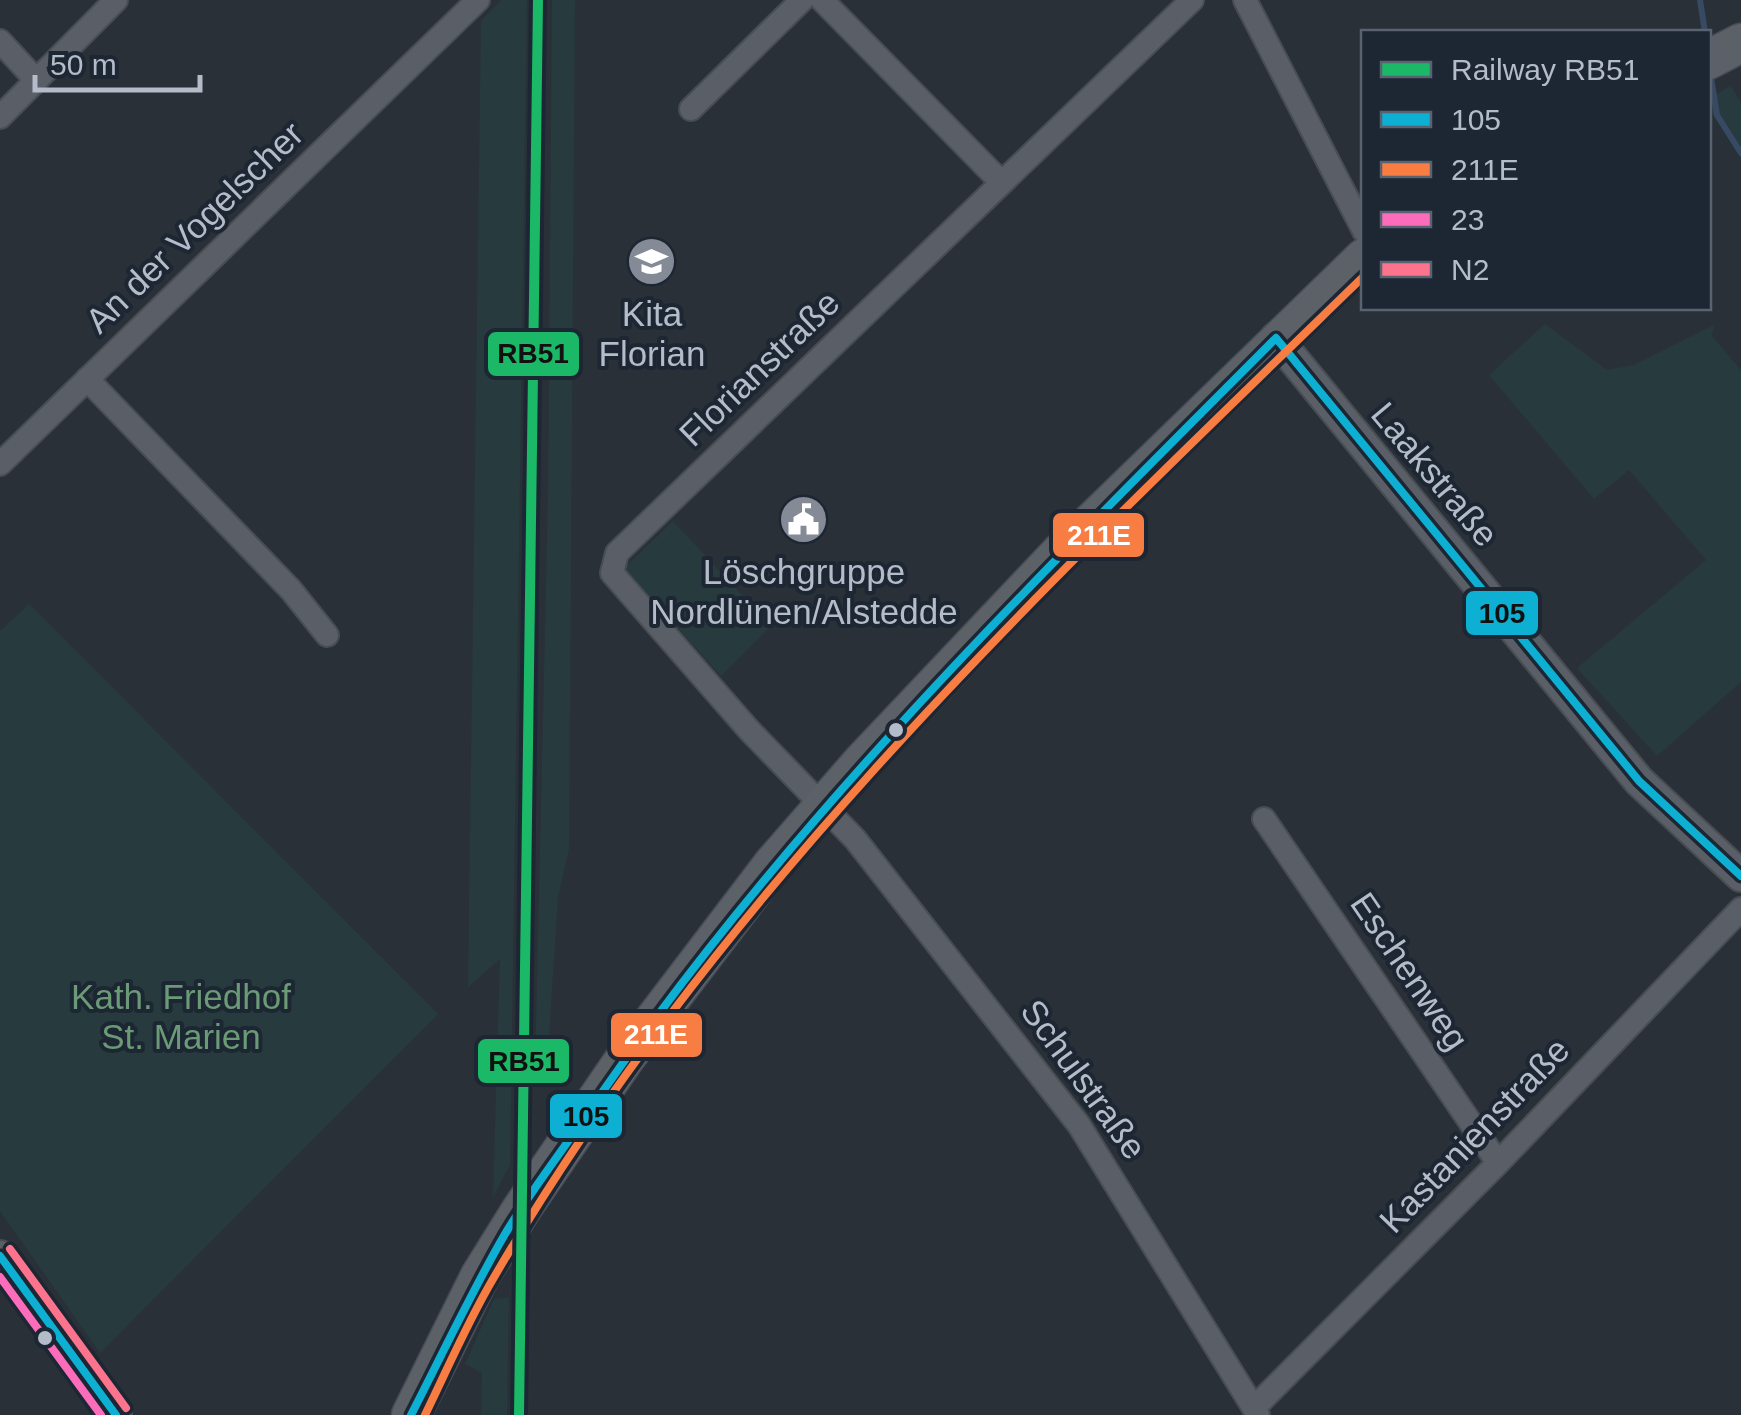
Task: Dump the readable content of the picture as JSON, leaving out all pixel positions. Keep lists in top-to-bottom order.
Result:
{
  "streets": {
    "street": [
      "An der Vogelscher",
      "Florianstraße",
      "Laakstraße",
      "Eschenweg",
      "Schulstraße",
      "Kastanienstraße"
    ]
  },
  "crossings": [
    ["Florianstraße", "Schulstraße"],
    ["Eschenweg", "Kastanienstraße"],
    ["Schulstraße", "Kastanienstraße"]
  ],
  "parks": ["Kath. Friedhof St. Marien"],
  "places": {
    "school or university": ["Kita Florian"],
    "public building": ["Löschgruppe Nordlünen/Alstedde"]
  },
  "lines": [
    "rail line RB51",
    "transit line 211E",
    "transit line 105",
    "transit line N2",
    "transit line 23"
  ],
  "legend": [
    "Railway RB51",
    "105",
    "211E",
    "23",
    "N2"
  ],
  "scale_bar": "50 m"
}
